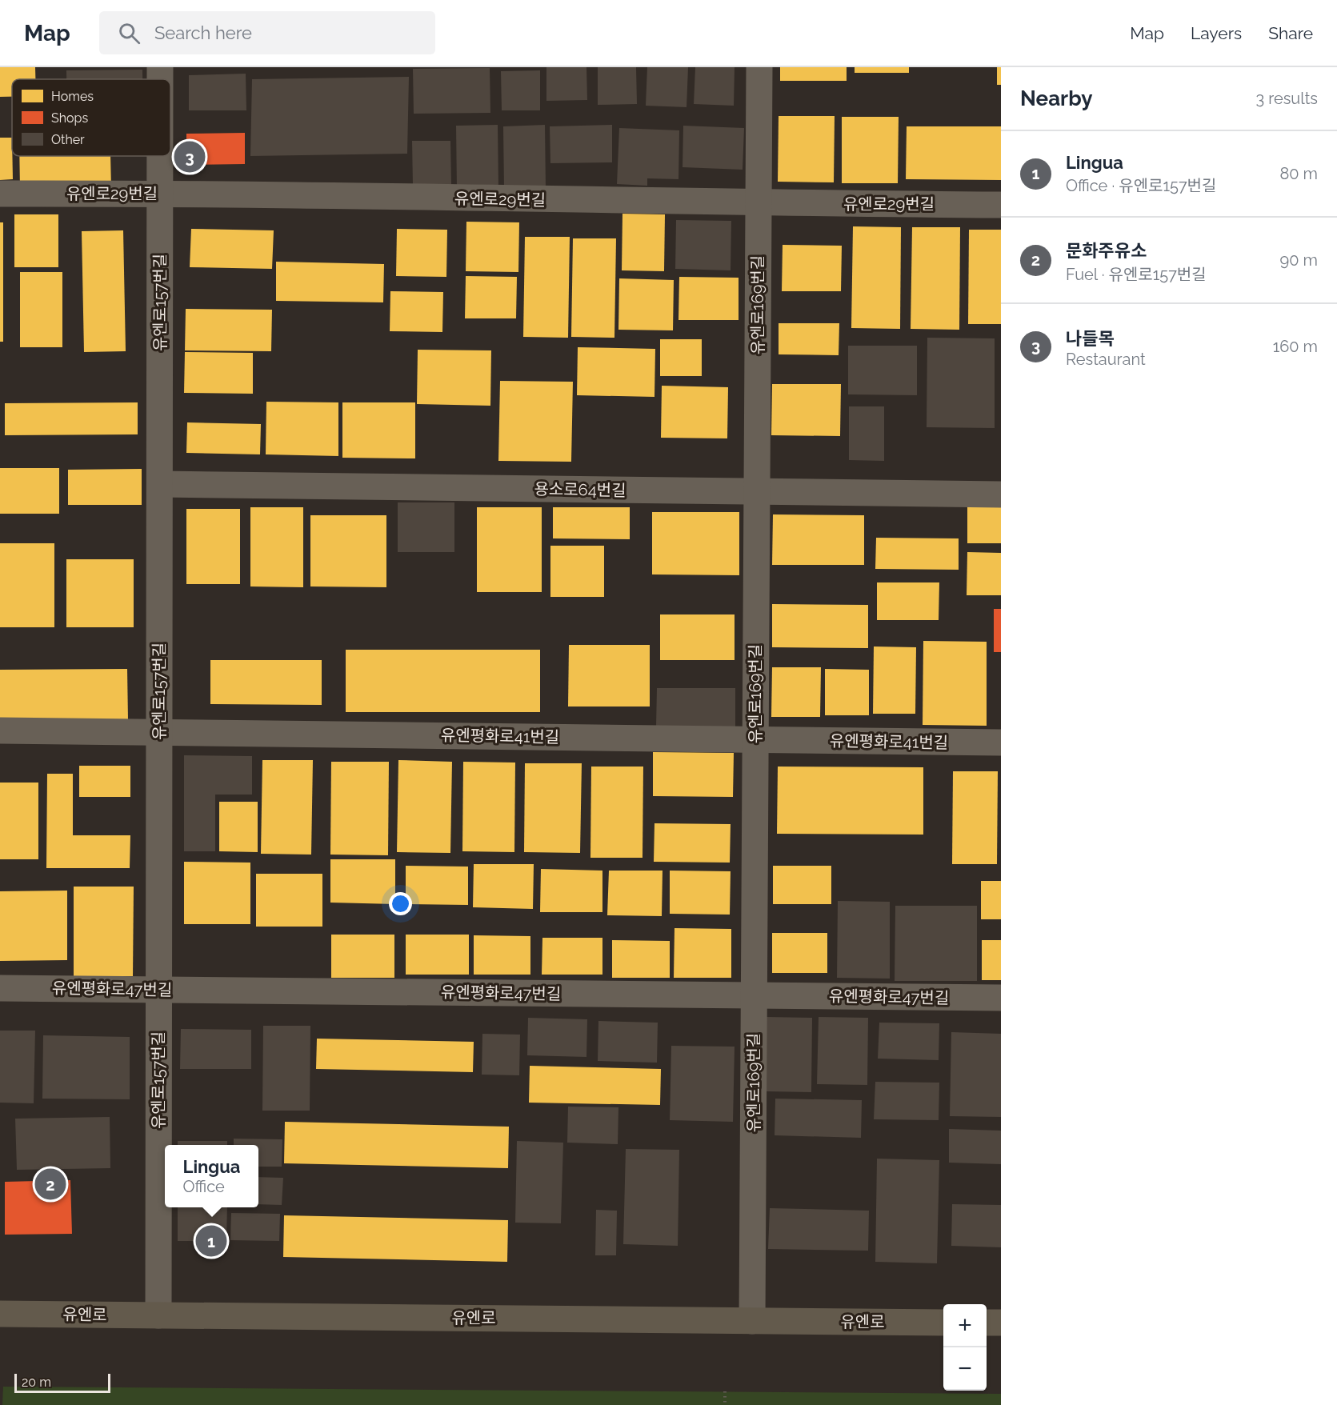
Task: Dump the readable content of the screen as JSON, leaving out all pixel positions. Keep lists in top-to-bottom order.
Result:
{
  "streets": {
    "main road": ["유엔로"],
    "street": [
      "유엔로29번길",
      "유엔로157번길",
      "유엔로169번길",
      "용소로64번길",
      "유엔평화로41번길",
      "유엔평화로47번길"
    ]
  },
  "crossings": [
    ["유엔로29번길", "유엔로157번길"],
    ["유엔로29번길", "유엔로169번길"],
    ["유엔로157번길", "용소로64번길"],
    ["유엔로157번길", "유엔평화로41번길"],
    ["유엔로157번길", "유엔평화로47번길"],
    ["유엔로157번길", "유엔로"],
    ["유엔로169번길", "용소로64번길"],
    ["유엔로169번길", "유엔평화로41번길"],
    ["유엔로169번길", "유엔평화로47번길"],
    ["유엔로169번길", "유엔로"]
  ],
  "legend": ["Homes", "Shops", "Other"],
  "scale_bar": "20 m",
  "page": {
    "header": "Map",
    "search": "Search here",
    "nav": ["Map", "Layers", "Share"],
    "heading": ["Nearby", "3 results"],
    "list": [
      {
        "mark": "1",
        "name": "Lingua",
        "note": "Office · 유엔로157번길",
        "value": "80 m"
      },
      {
        "mark": "2",
        "name": "문화주유소",
        "note": "Fuel · 유엔로157번길",
        "value": "90 m"
      },
      {
        "mark": "3",
        "name": "나들목",
        "note": "Restaurant",
        "value": "160 m"
      }
    ],
    "pins": ["3", "2", "1"],
    "popup": ["Lingua", "Office"],
    "map_buttons": ["+", "−"],
    "scale": "20 m"
  }
}
